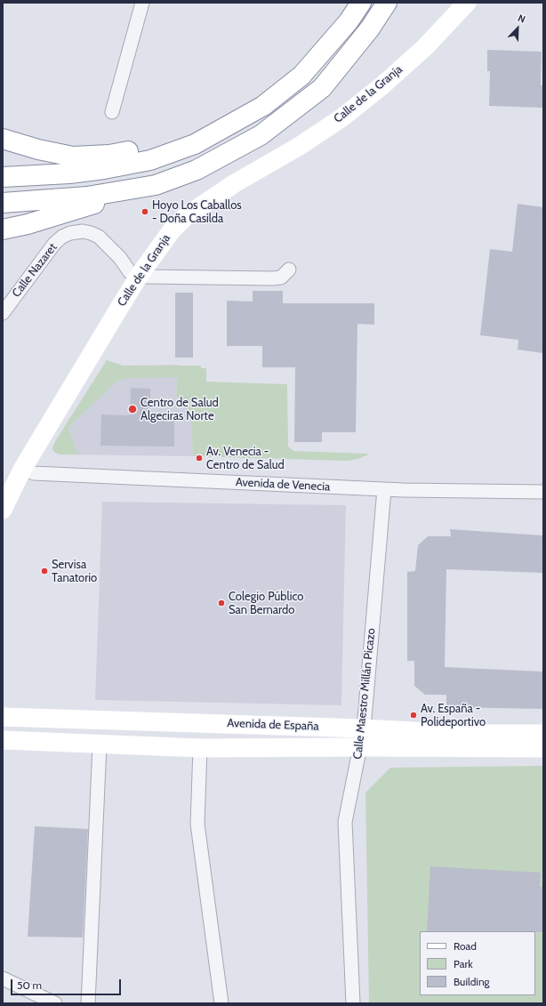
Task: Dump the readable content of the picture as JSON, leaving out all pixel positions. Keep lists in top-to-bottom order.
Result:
{
  "streets": {
    "main road": ["Calle de la Granja", "Avenida de España"],
    "street": ["Calle Nazaret", "Avenida de Venecia", "Calle Maestro Millán Picazo"]
  },
  "crossings": [
    ["Calle de la Granja", "Calle Nazaret"],
    ["Calle de la Granja", "Avenida de Venecia"],
    ["Avenida de Venecia", "Calle Maestro Millán Picazo"],
    ["Calle Maestro Millán Picazo", "Avenida de España"]
  ],
  "places": [
    "Hoyo Los Caballos - Doña Casilda",
    "Centro de Salud Algeciras Norte",
    "Av. Venecia - Centro de Salud",
    "Servisa Tanatorio",
    "Colegio Público San Bernardo",
    "Av. España - Polideportivo"
  ],
  "legend": ["Road", "Park", "Building"],
  "scale_bar": "50 m",
  "north": "top right"
}
